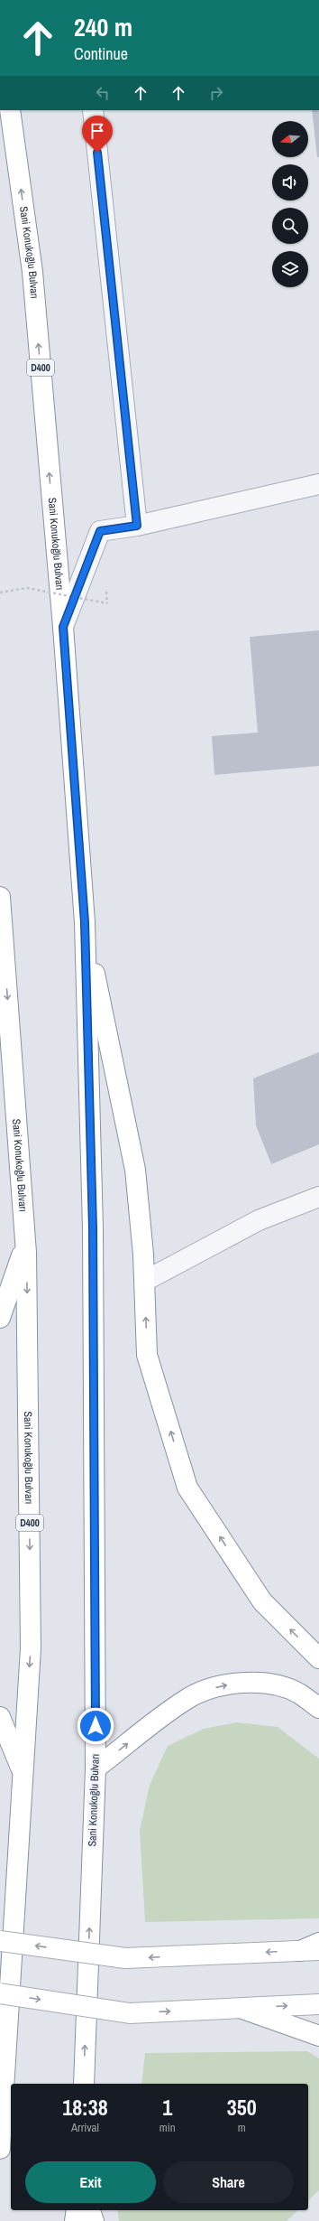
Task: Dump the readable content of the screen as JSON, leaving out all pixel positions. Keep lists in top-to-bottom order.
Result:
{
  "streets": {
    "main road": ["Sani Konukoğlu Bulvarı", "D400"]
  },
  "north": "left",
  "page": {
    "turn": ["240 m", "Continue"],
    "eta": [
      "18:38",
      "Arrival",
      "1",
      "min",
      "350",
      "m"
    ],
    "buttons": ["Exit", "Share"]
  }
}
